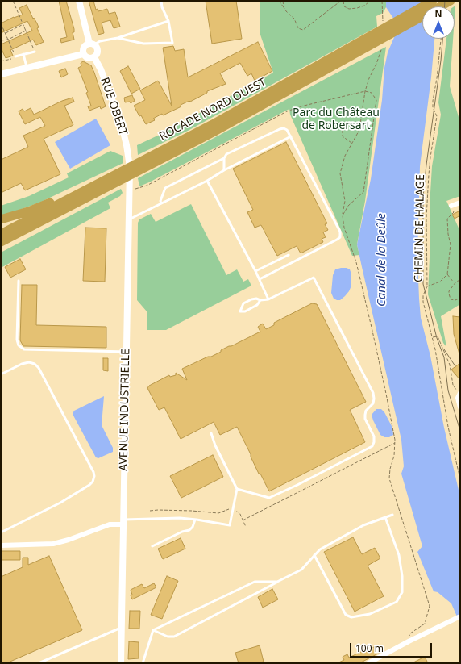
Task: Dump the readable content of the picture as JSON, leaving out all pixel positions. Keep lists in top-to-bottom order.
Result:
{
  "streets": {
    "highway": ["ROCADE NORD OUEST"],
    "street": ["RUE OBERT", "AVENUE INDUSTRIELLE"],
    "path": ["CHEMIN DE HALAGE"]
  },
  "crossings": [
    ["RUE OBERT", "AVENUE INDUSTRIELLE"]
  ],
  "water": ["Canal de la Deûle"],
  "parks": ["Parc du Château de Robersart"],
  "scale_bar": "100 m",
  "north": "top"
}
